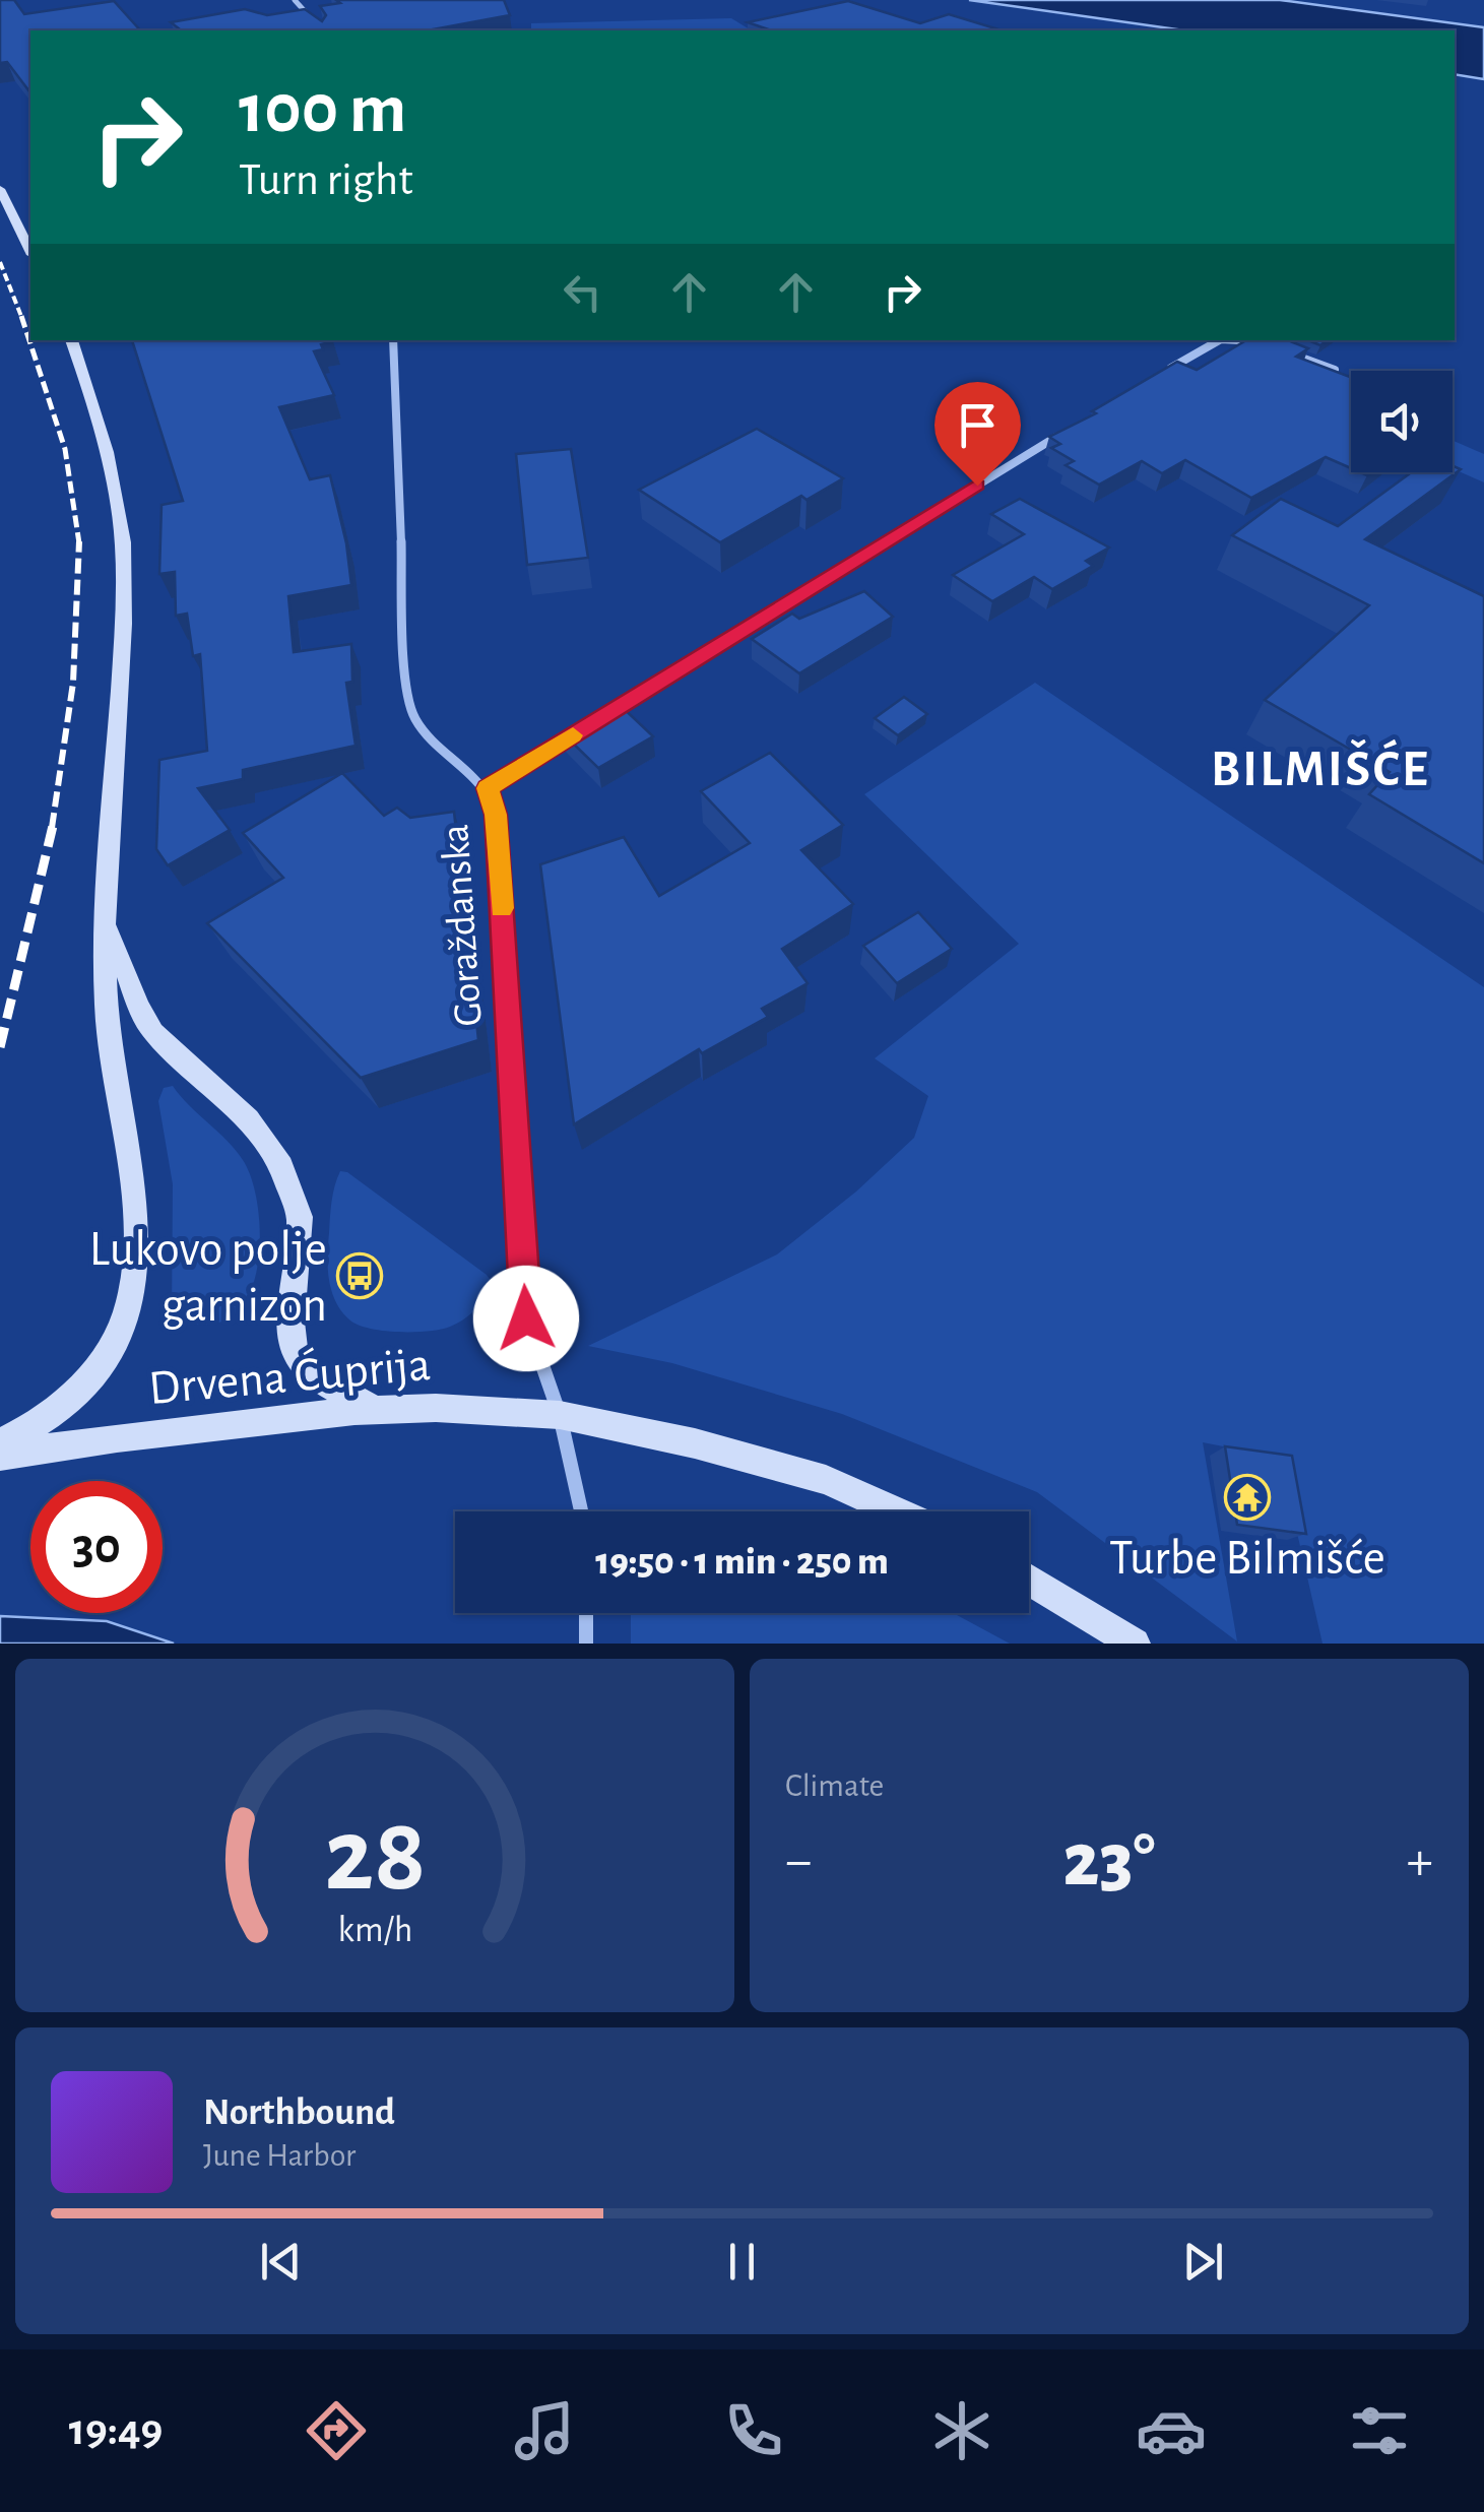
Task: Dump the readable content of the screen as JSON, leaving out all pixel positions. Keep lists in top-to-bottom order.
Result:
{
  "streets": {
    "street": ["Goraždanska", "Drvena Ćuprija"]
  },
  "crossings": [
    ["Goraždanska", "Drvena Ćuprija"]
  ],
  "districts": ["BILMIŠĆE"],
  "places": {
    "bus stop": ["Lukovo polje garnizon"],
    "temple": ["Turbe Bilmišće"]
  },
  "page": {
    "turn": ["100 m", "Turn right"],
    "limit": "30",
    "trip": "19:50 · 1 min · 250 m",
    "tile": "Climate",
    "heat": ["−", "23°", "+"],
    "song": ["Northbound", "June Harbor"],
    "tabs": "19:49",
    "gauge": ["28", "km/h"]
  }
}
